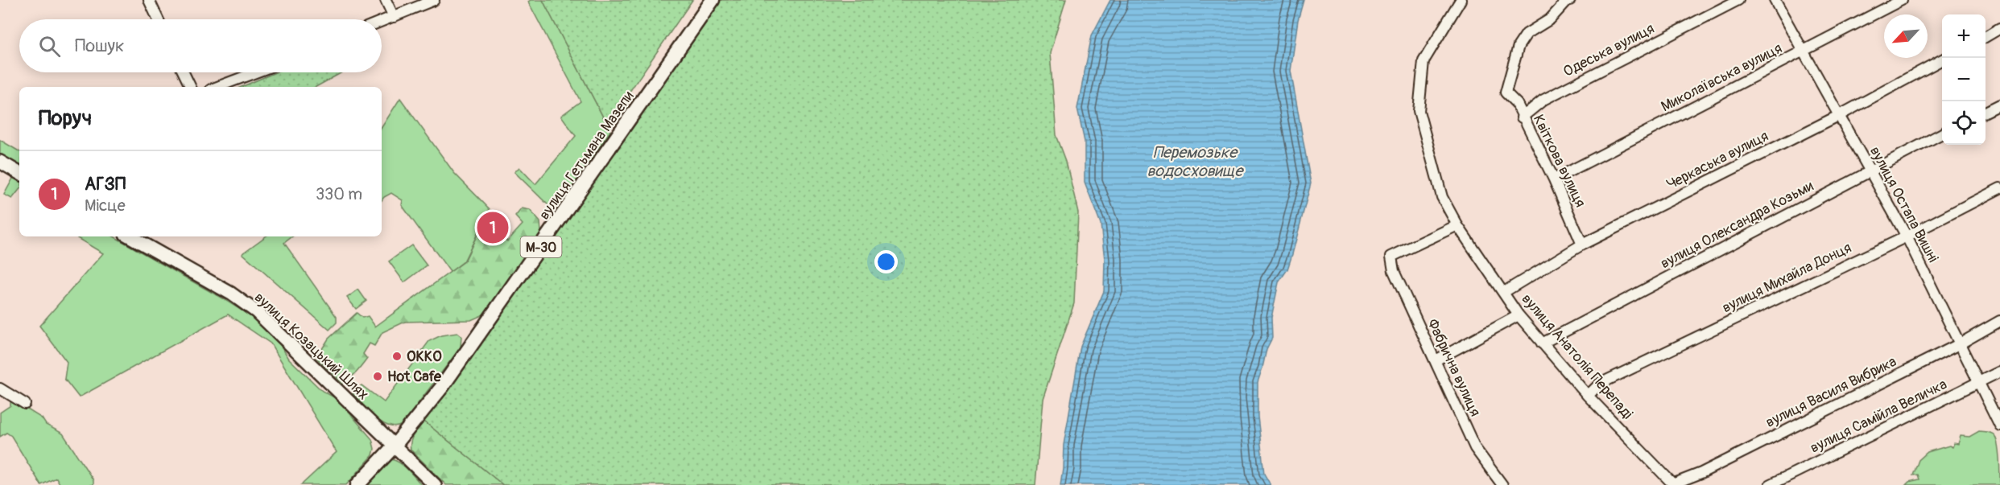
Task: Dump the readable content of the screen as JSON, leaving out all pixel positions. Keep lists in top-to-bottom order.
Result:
{
  "streets": {
    "highway": ["вулиця Гетьмана Мазепи", "М-30"],
    "main road": ["вулиця Козацький Шлях"],
    "street": [
      "Одеська вулиця",
      "Миколаївська вулиця",
      "Черкаська вулиця",
      "Квіткова вулиця",
      "вулиця Остапа Вишні",
      "вулиця Олександра Козьми",
      "вулиця Михайла Донця",
      "вулиця Анатолія Перепаді",
      "Фабрична вулиця",
      "вулиця Василя Вибрика",
      "вулиця Самійла Величка"
    ]
  },
  "crossings": [
    ["Одеська вулиця", "Квіткова вулиця"],
    ["Миколаївська вулиця", "Квіткова вулиця"],
    ["Миколаївська вулиця", "вулиця Остапа Вишні"],
    ["вулиця Гетьмана Мазепи", "вулиця Козацький Шлях"],
    ["Черкаська вулиця", "Квіткова вулиця"],
    ["Черкаська вулиця", "вулиця Остапа Вишні"],
    ["Черкаська вулиця", "вулиця Анатолія Перепаді"],
    ["вулиця Остапа Вишні", "вулиця Олександра Козьми"],
    ["вулиця Остапа Вишні", "вулиця Михайла Донця"],
    ["вулиця Остапа Вишні", "вулиця Василя Вибрика"],
    ["вулиця Остапа Вишні", "вулиця Самійла Величка"],
    ["вулиця Олександра Козьми", "вулиця Анатолія Перепаді"],
    ["вулиця Михайла Донця", "вулиця Анатолія Перепаді"],
    ["вулиця Анатолія Перепаді", "Фабрична вулиця"],
    ["вулиця Анатолія Перепаді", "вулиця Василя Вибрика"]
  ],
  "water": ["Перемозьке водосховище"],
  "places": ["ОККО", "Hot Cafe"],
  "north": "bottom left",
  "page": {
    "map_buttons": ["+", "−"],
    "search": "Пошук",
    "heading": "Поруч",
    "list": [
      {
        "mark": "1",
        "name": "АГЗП",
        "note": "Місце",
        "value": "330 m"
      }
    ],
    "pins": "1"
  }
}
